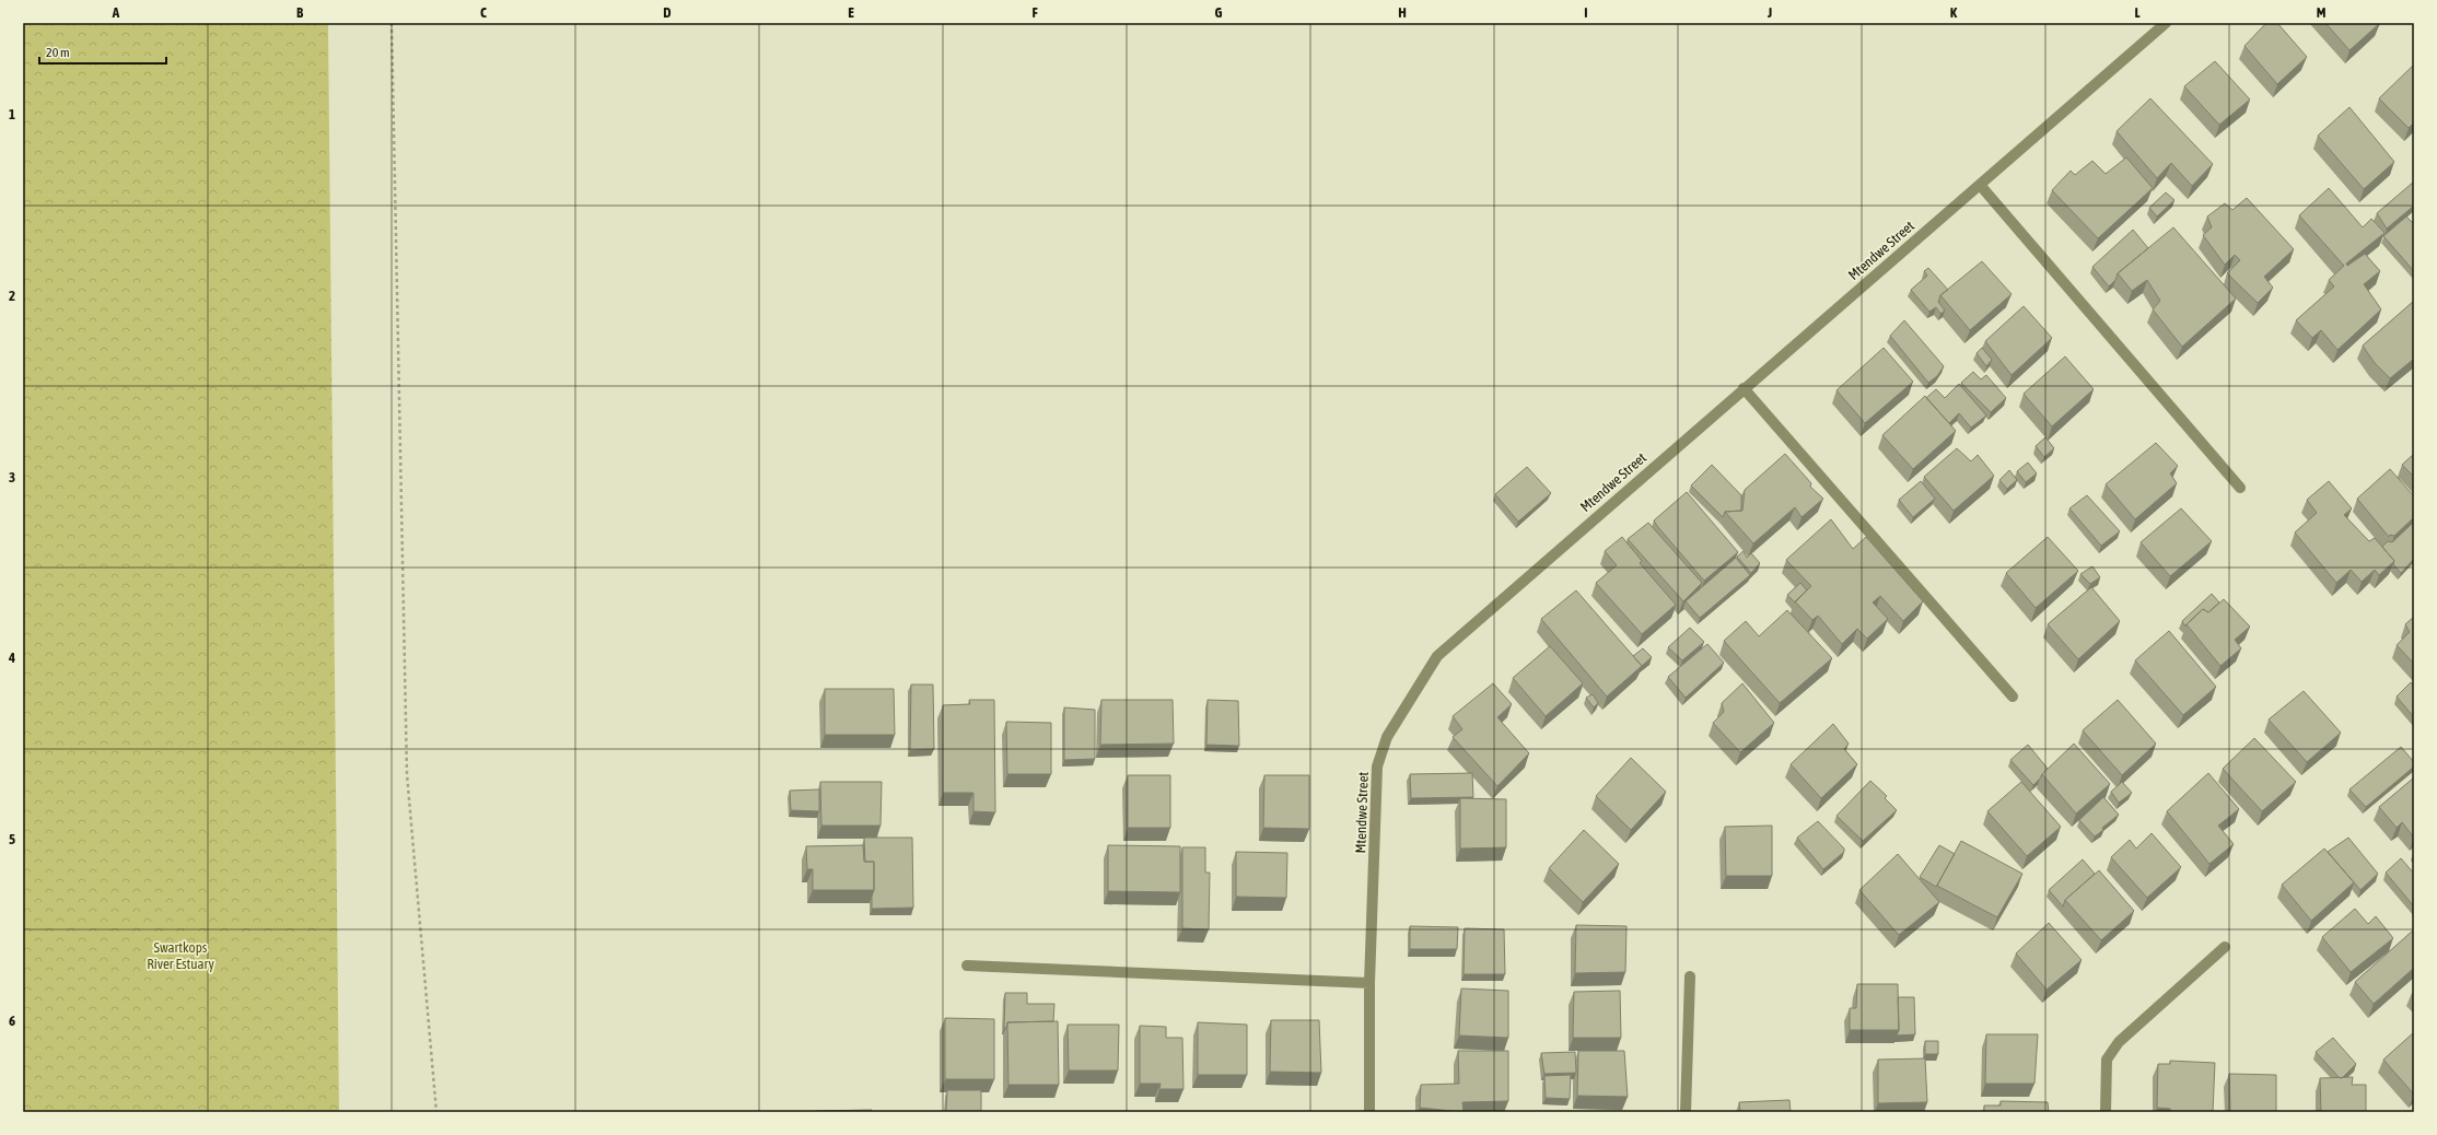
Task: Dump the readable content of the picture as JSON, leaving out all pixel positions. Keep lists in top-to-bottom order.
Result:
{
  "streets": {
    "street": ["Mtendwe Street"]
  },
  "parks": ["Swartkops River Estuary"],
  "scale_bar": "20 m",
  "grid": {
    "columns": [
      "A",
      "B",
      "C",
      "D",
      "E",
      "F",
      "G",
      "H",
      "I",
      "J",
      "K",
      "L",
      "M"
    ],
    "rows": [
      "1",
      "2",
      "3",
      "4",
      "5",
      "6"
    ]
  }
}
